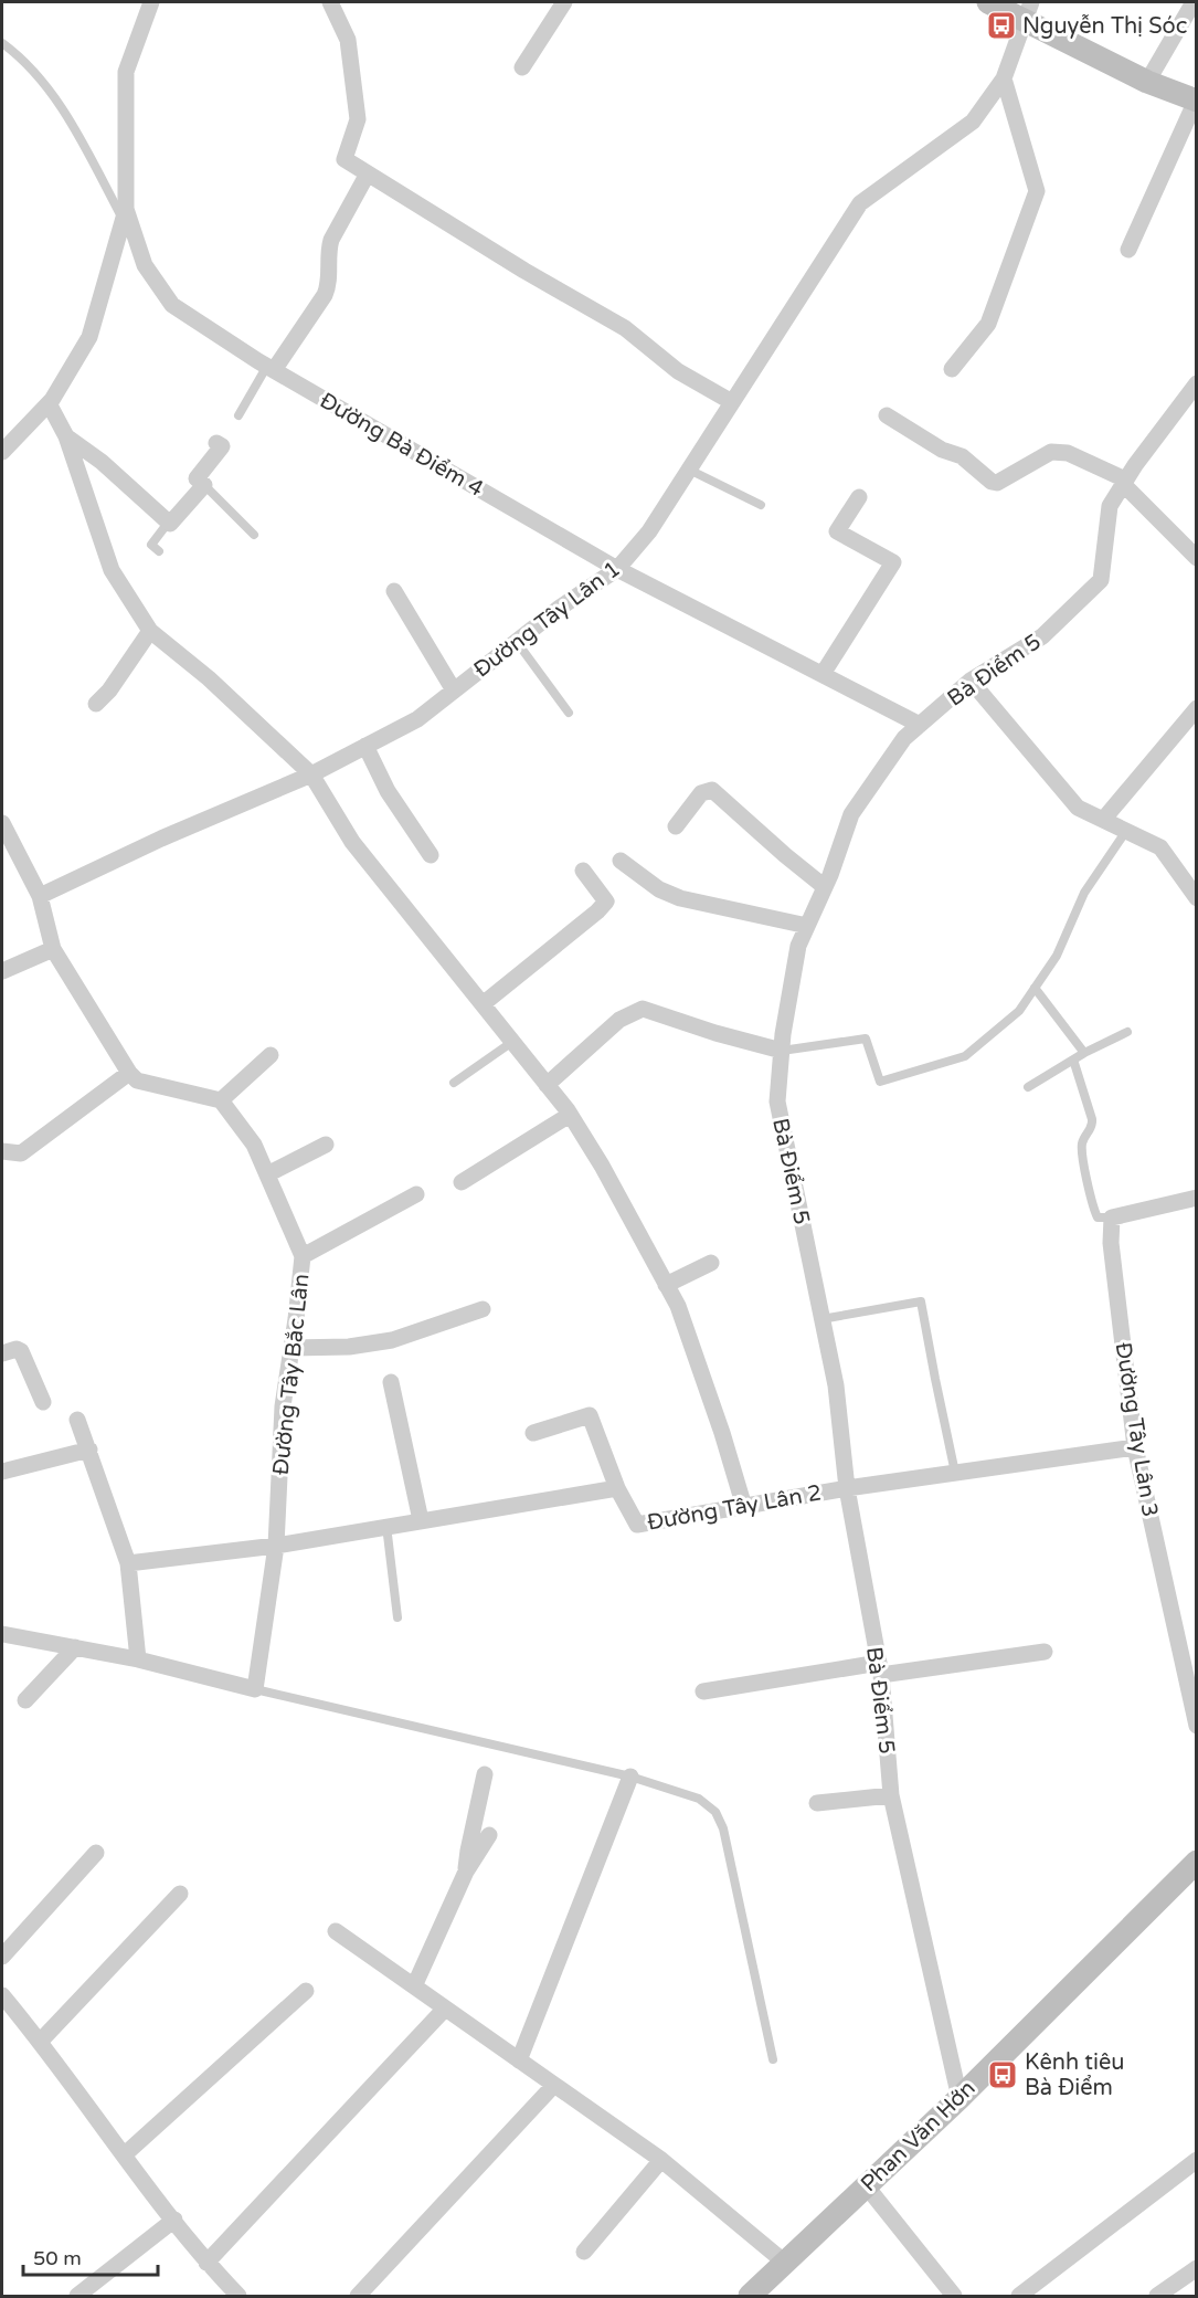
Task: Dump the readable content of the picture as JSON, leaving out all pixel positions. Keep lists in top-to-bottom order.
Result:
{
  "streets": {
    "main road": ["Phan Văn Hớn"],
    "street": [
      "Đường Bà Điểm 4",
      "Đường Tây Lân 1",
      "Bà Điểm 5",
      "Đường Tây Bắc Lân",
      "Đường Tây Lân 3",
      "Đường Tây Lân 2"
    ]
  },
  "crossings": [
    ["Đường Bà Điểm 4", "Đường Tây Lân 1"],
    ["Đường Bà Điểm 4", "Bà Điểm 5"],
    ["Bà Điểm 5", "Đường Tây Lân 2"],
    ["Bà Điểm 5", "Phan Văn Hớn"],
    ["Đường Tây Lân 3", "Đường Tây Lân 2"]
  ],
  "places": {
    "bus stop": ["Nguyễn Thị Sóc", "Kênh tiêu Bà Điểm"]
  },
  "scale_bar": "50 m"
}
